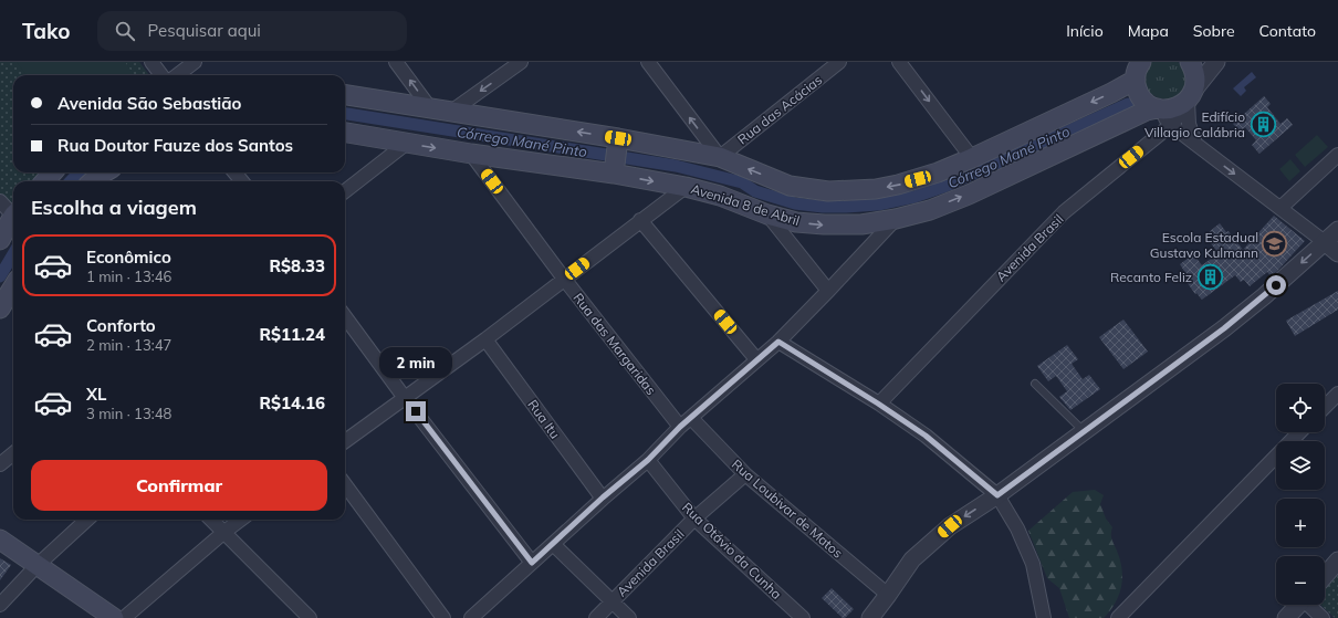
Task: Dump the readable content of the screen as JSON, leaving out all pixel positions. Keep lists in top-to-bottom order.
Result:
{
  "streets": {
    "main road": ["Avenida 8 de Abril"],
    "street": [
      "Rua das Acácias",
      "Avenida Brasil",
      "Rua das Margaridas",
      "Rua Itu",
      "Rua Loubivar de Matos",
      "Rua Otávio da Cunha"
    ]
  },
  "crossings": [
    ["Rua das Acácias", "Avenida 8 de Abril"],
    ["Avenida 8 de Abril", "Avenida Brasil"],
    ["Avenida 8 de Abril", "Rua das Margaridas"],
    ["Avenida Brasil", "Rua Loubivar de Matos"],
    ["Avenida Brasil", "Rua Otávio da Cunha"]
  ],
  "water": ["Córrego Mané Pinto"],
  "places": {
    "building": ["Edifício Villagio Calábria", "Recanto Feliz"],
    "school or university": ["Escola Estadual Gustavo Kulmann"]
  },
  "page": {
    "header": "Tako",
    "search": "Pesquisar aqui",
    "nav": [
      "Início",
      "Mapa",
      "Sobre",
      "Contato"
    ],
    "banner": ["Avenida São Sebastião", "Rua Doutor Fauze dos Santos"],
    "heading": "Escolha a viagem",
    "list": [
      {
        "name": "Econômico",
        "note": "1 min · 13:46",
        "value": "R$8.33"
      },
      {
        "name": "Conforto",
        "note": "2 min · 13:47",
        "value": "R$11.24"
      },
      {
        "name": "XL",
        "note": "3 min · 13:48",
        "value": "R$14.16"
      }
    ],
    "bubble": "2 min",
    "map_buttons": ["+", "−"],
    "buttons": "Confirmar"
  }
}
